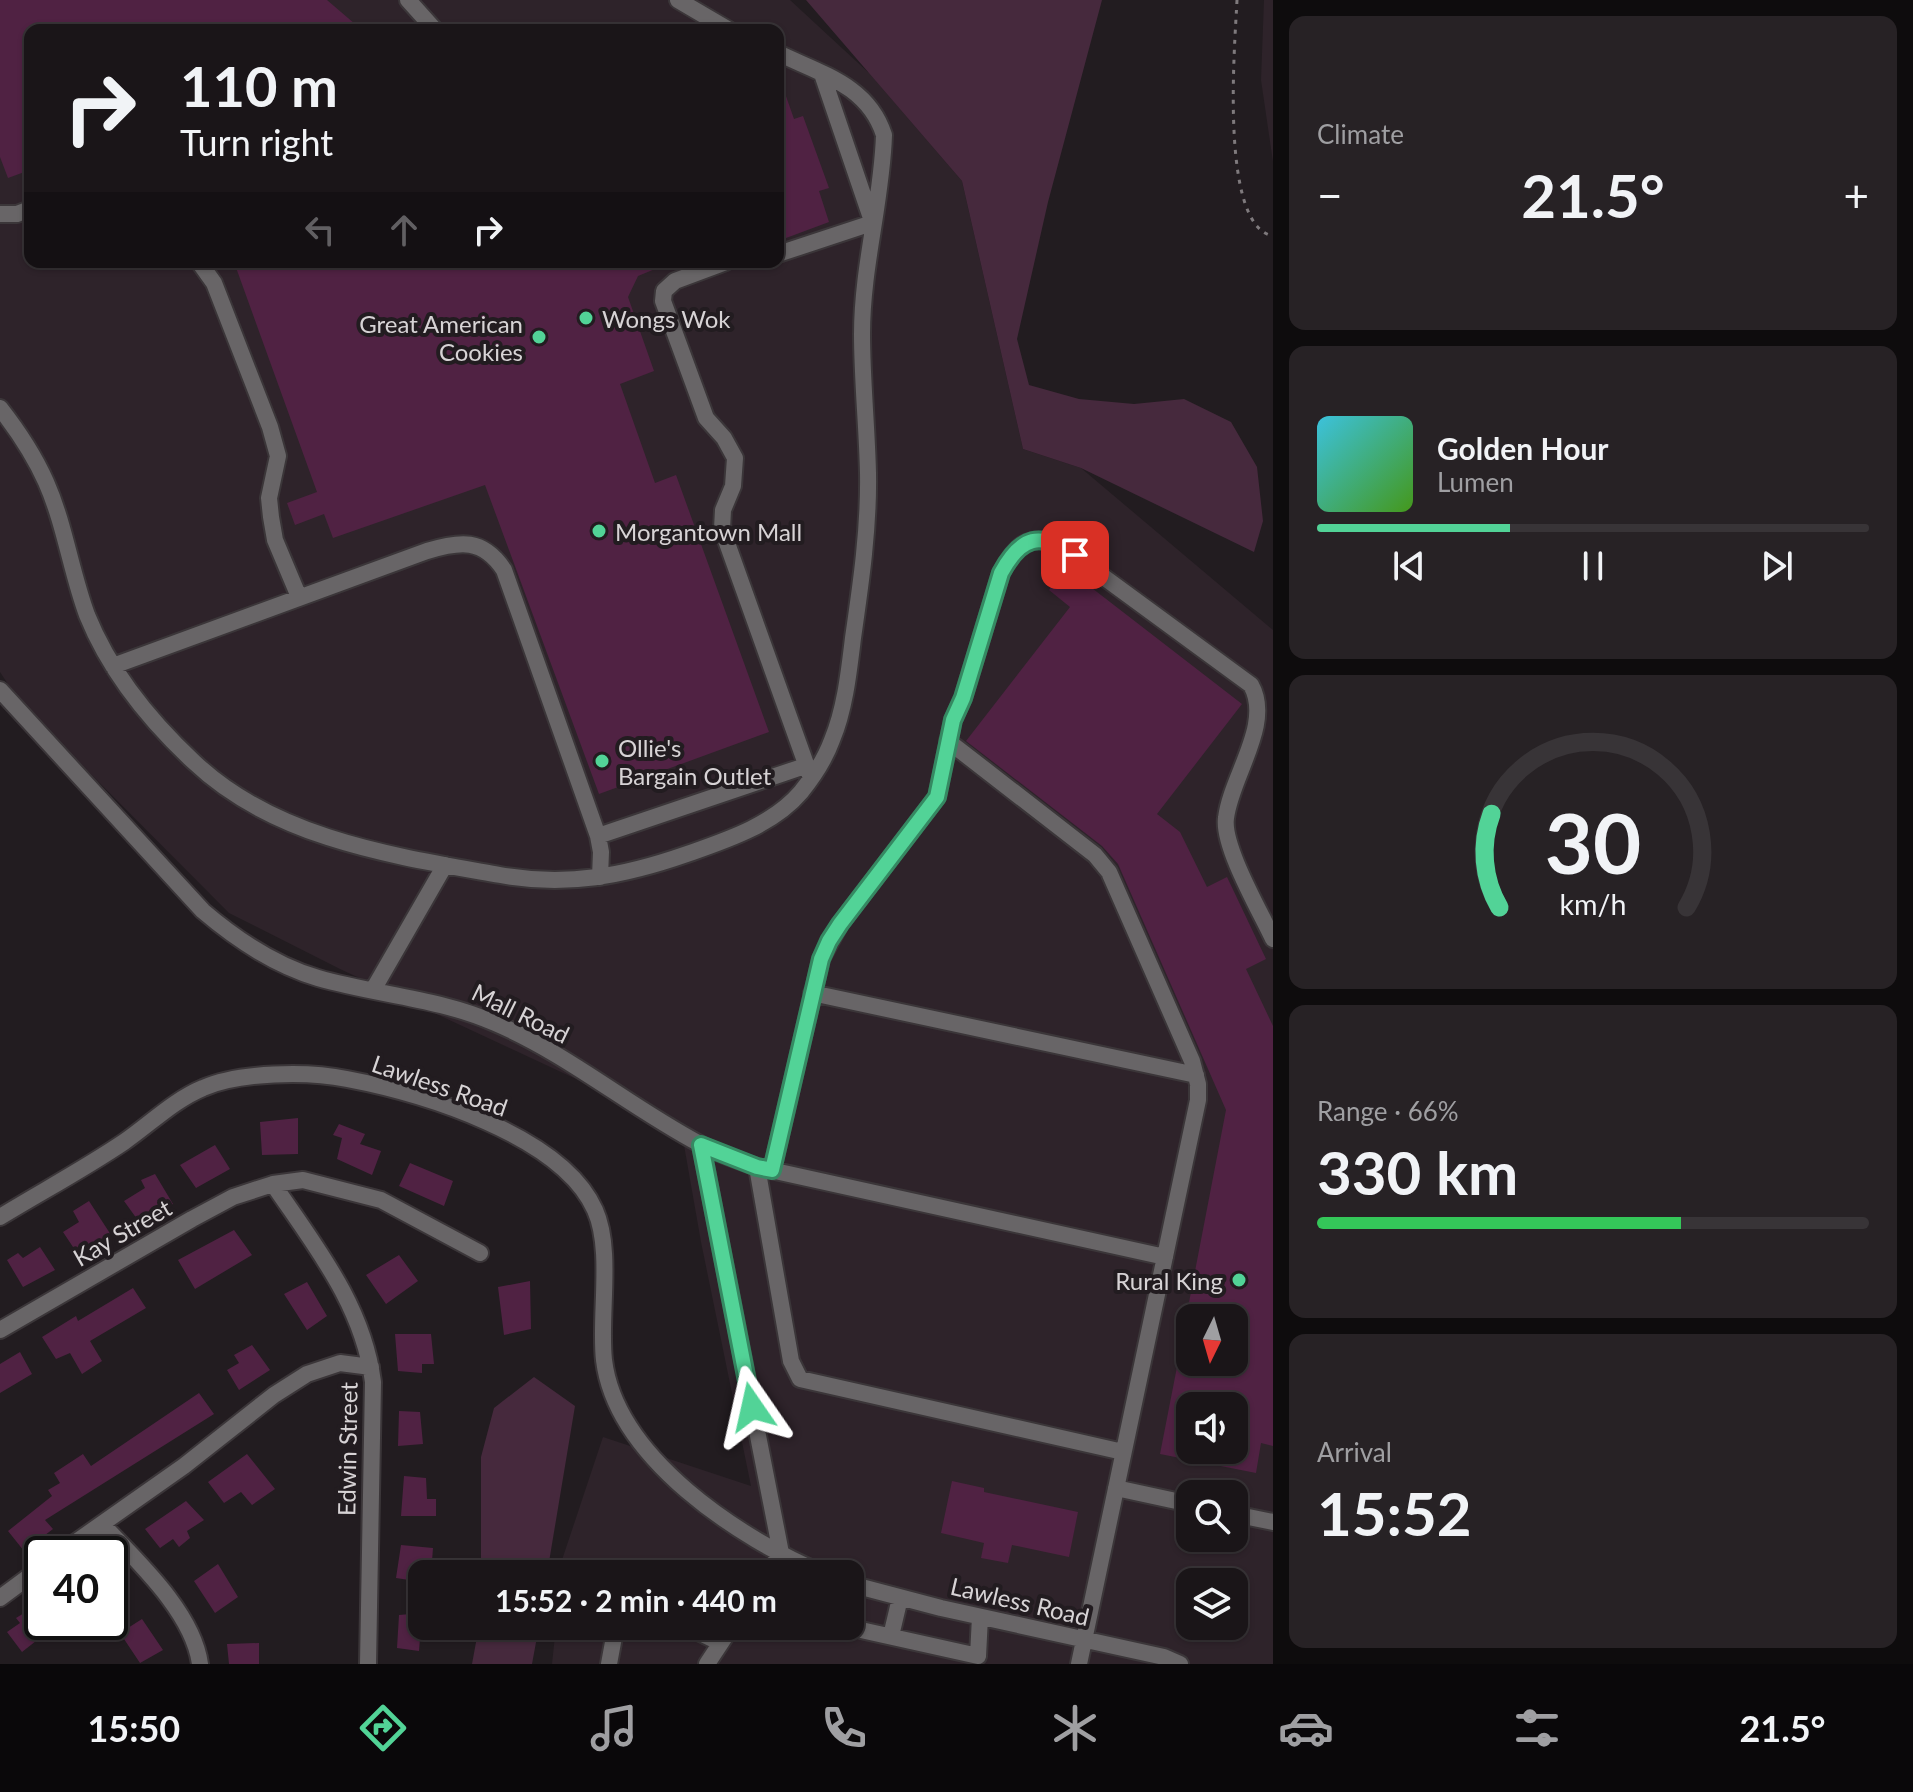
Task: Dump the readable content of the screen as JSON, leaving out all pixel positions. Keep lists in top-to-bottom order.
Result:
{
  "streets": {
    "street": [
      "Mall Road",
      "Lawless Road",
      "Kay Street",
      "Edwin Street"
    ]
  },
  "places": [
    "Wongs Wok",
    "Great American Cookies",
    "Morgantown Mall",
    "Ollie's Bargain Outlet",
    "Rural King"
  ],
  "north": "bottom",
  "page": {
    "tile": [
      "Climate",
      ["Range · 66%", "330 km"],
      ["Arrival", "15:52"]
    ],
    "turn": ["110 m", "Turn right"],
    "heat": ["−", "21.5°", "+"],
    "song": ["Golden Hour", "Lumen"],
    "limit": "40",
    "trip": "15:52 · 2 min · 440 m",
    "tabs": ["15:50", "21.5°"],
    "gauge": ["30", "km/h"]
  }
}
